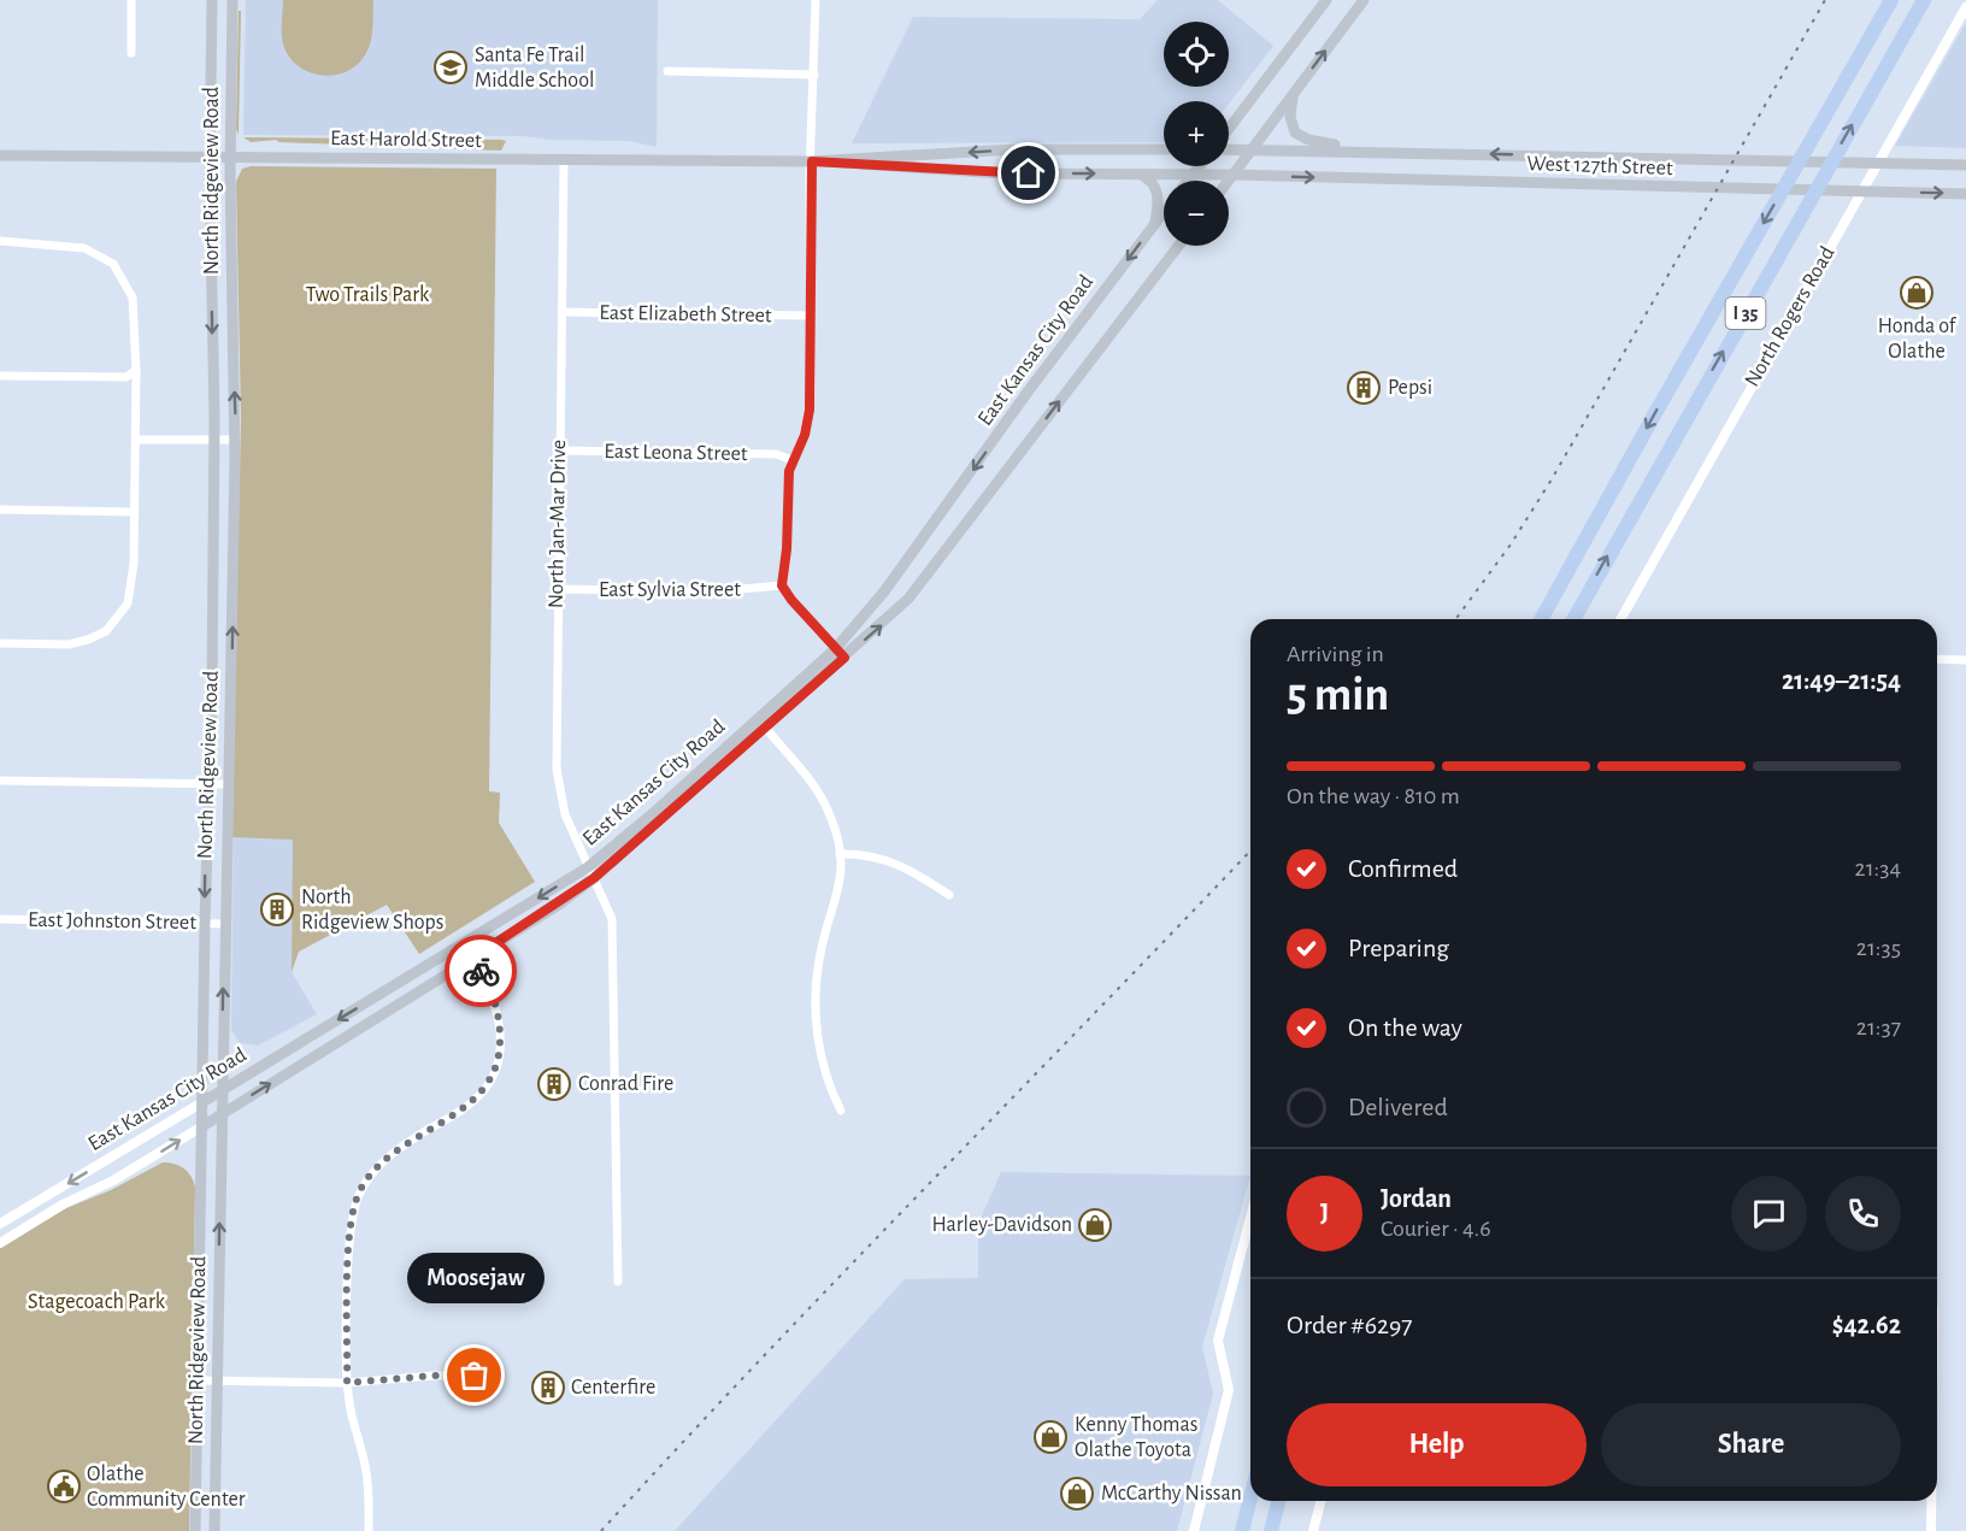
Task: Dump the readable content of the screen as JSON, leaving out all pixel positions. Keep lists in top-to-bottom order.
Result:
{
  "streets": {
    "highway": ["I 35"],
    "main road": [
      "East Harold Street",
      "West 127th Street",
      "North Ridgeview Road",
      "East Kansas City Road"
    ],
    "street": [
      "East Elizabeth Street",
      "North Rogers Road",
      "East Leona Street",
      "North Jan-Mar Drive",
      "East Sylvia Street",
      "East Johnston Street"
    ]
  },
  "crossings": [
    ["East Harold Street", "West 127th Street"],
    ["East Harold Street", "North Ridgeview Road"],
    ["East Harold Street", "East Kansas City Road"],
    ["East Harold Street", "North Jan-Mar Drive"],
    ["North Ridgeview Road", "East Kansas City Road"],
    ["North Ridgeview Road", "East Johnston Street"],
    ["East Elizabeth Street", "North Jan-Mar Drive"],
    ["East Kansas City Road", "North Jan-Mar Drive"],
    ["East Leona Street", "North Jan-Mar Drive"],
    ["North Jan-Mar Drive", "East Sylvia Street"]
  ],
  "parks": ["Two Trails Park", "Stagecoach Park"],
  "places": {
    "school or university": ["Santa Fe Trail Middle School"],
    "shop": [
      "Honda of Olathe",
      "Harley-Davidson",
      "Kenny Thomas Olathe Toyota",
      "McCarthy Nissan"
    ],
    "building": [
      "Pepsi",
      "North Ridgeview Shops",
      "Conrad Fire",
      "Centerfire"
    ],
    "other": ["Moosejaw"],
    "public building": ["Olathe Community Center"]
  },
  "page": {
    "map_buttons": ["+", "−"],
    "heading": ["5 min", "Arriving in", "21:49–21:54"],
    "panel": [
      "Jordan",
      "Courier · 4.6",
      "Order #6297",
      "$42.62"
    ],
    "bar": "On the way · 810 m",
    "list": [
      ["Confirmed", "21:34"],
      ["Preparing", "21:35"],
      ["On the way", "21:37"],
      "Delivered"
    ],
    "round": "J",
    "bubble": "Moosejaw",
    "buttons": ["Help", "Share"]
  }
}
